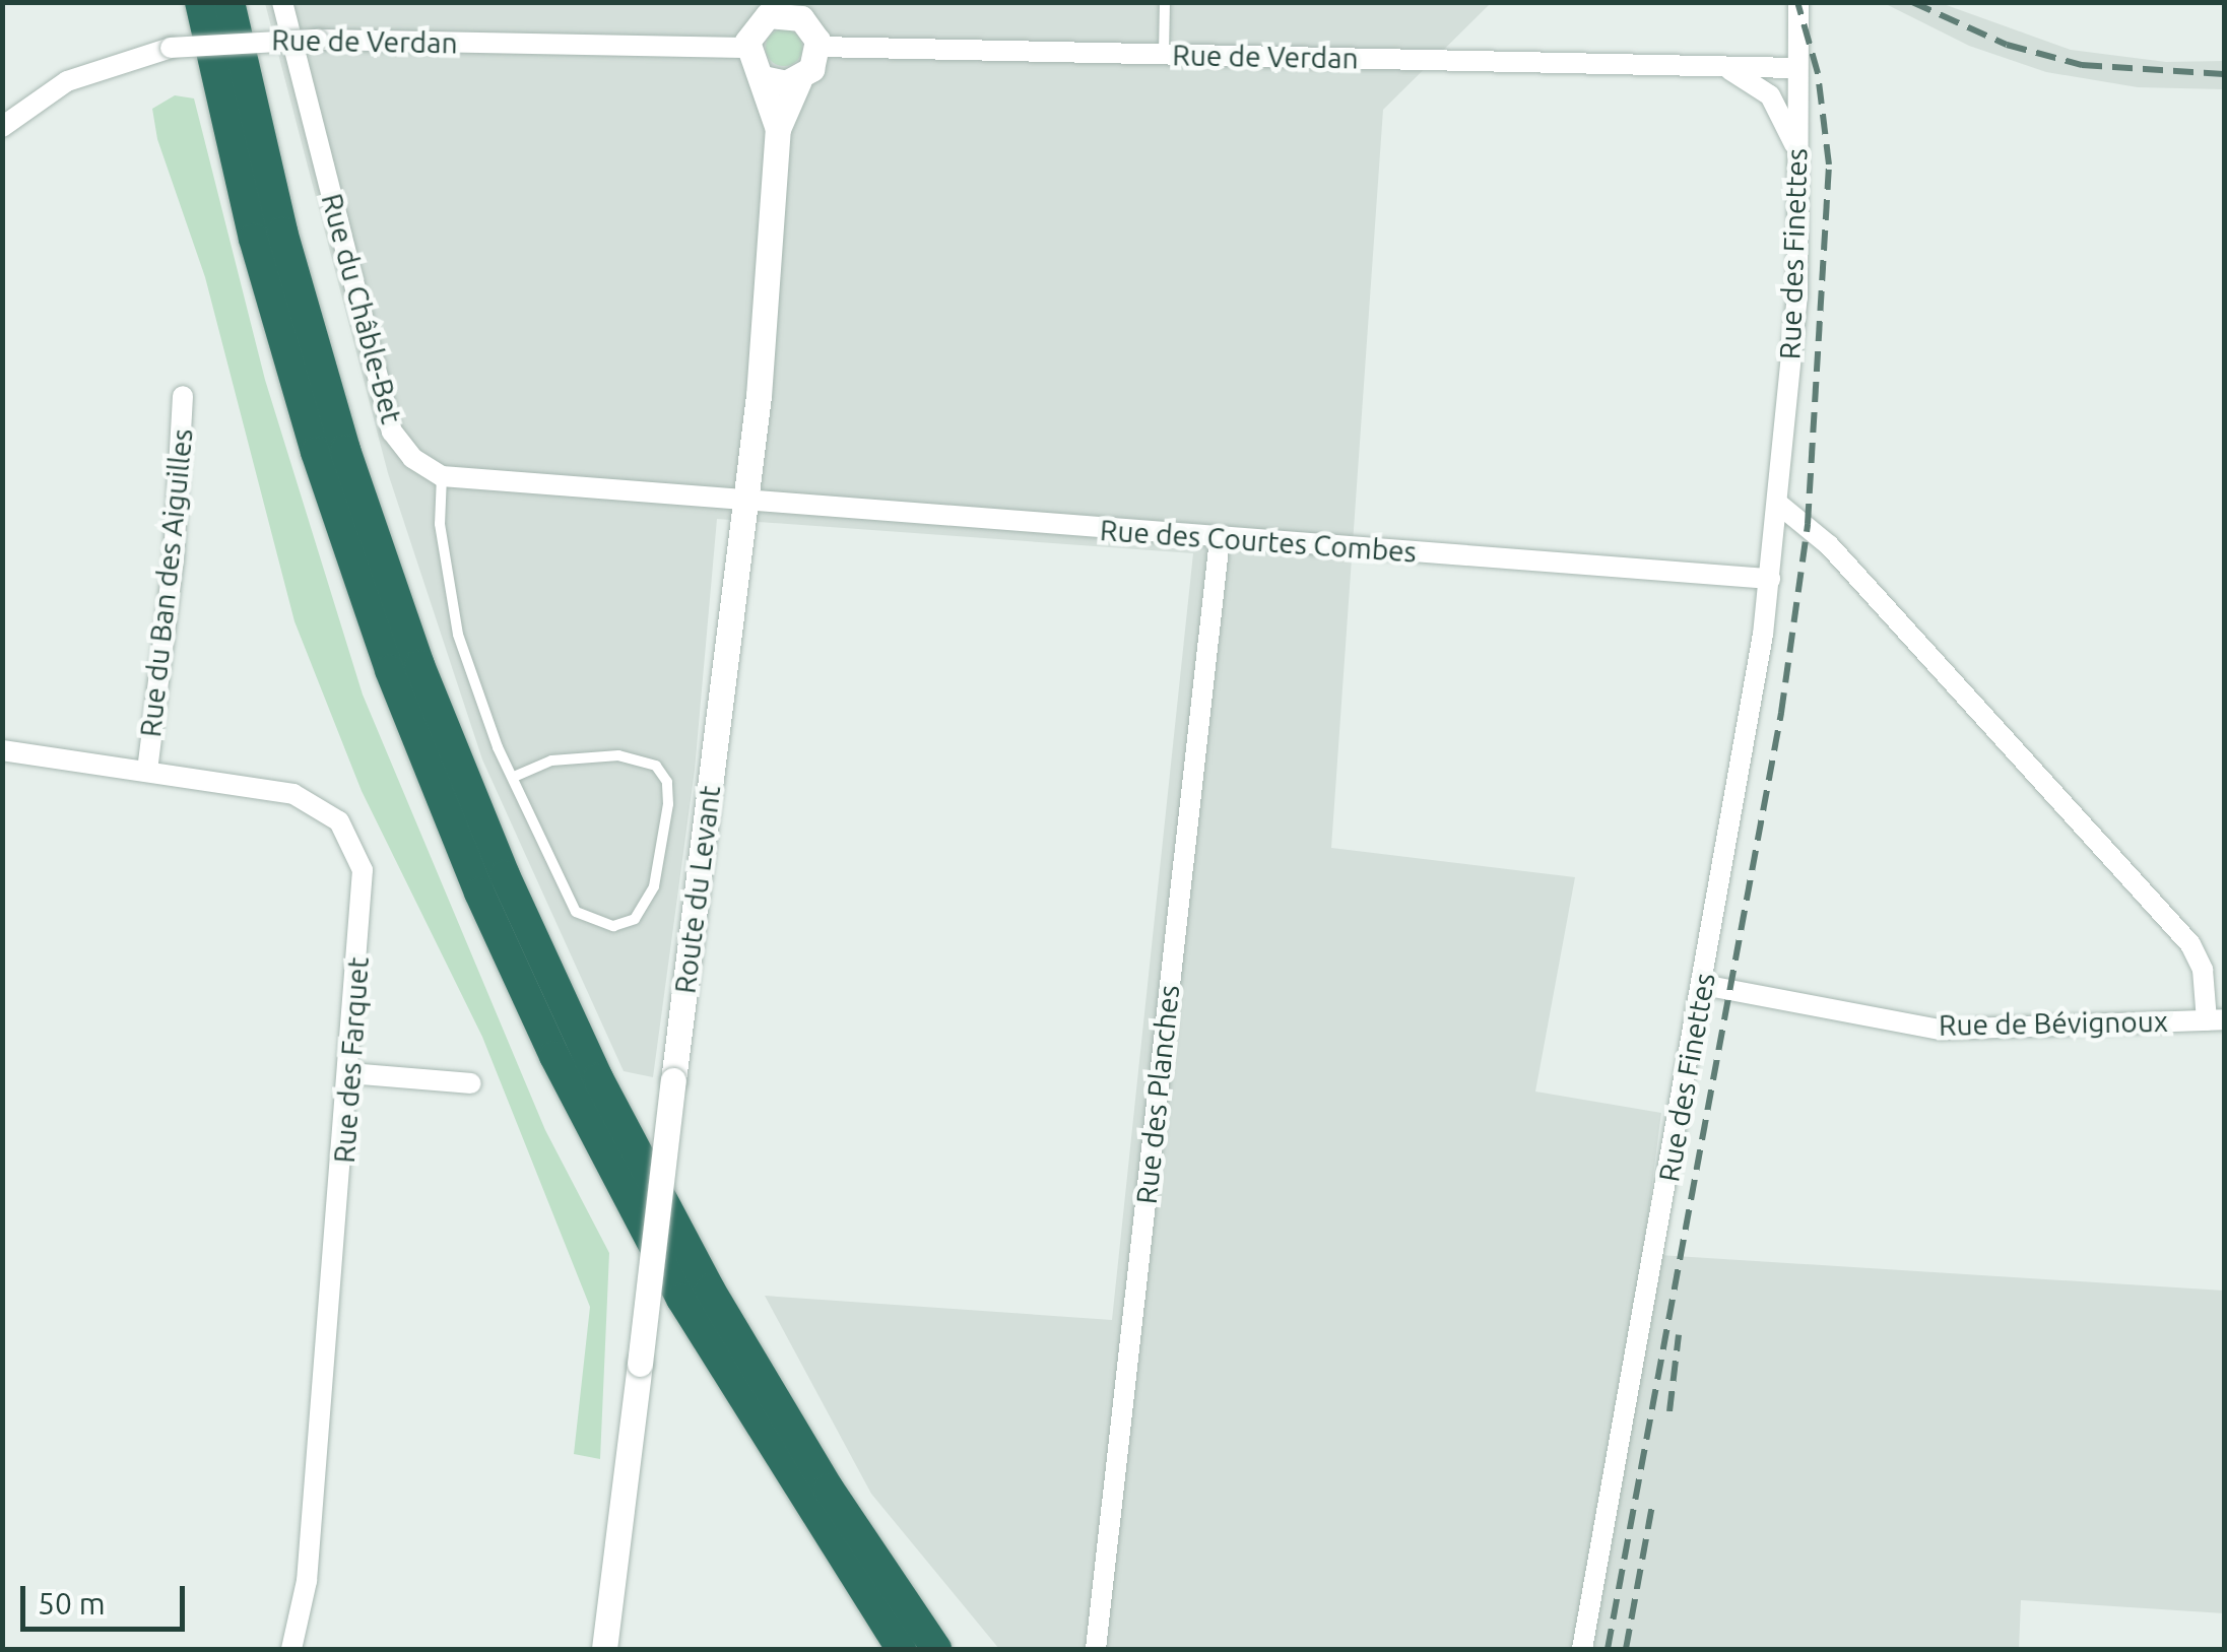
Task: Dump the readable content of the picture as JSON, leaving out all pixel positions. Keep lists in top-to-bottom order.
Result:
{
  "streets": {
    "street": [
      "Rue de Verdan",
      "Rue des Finettes",
      "Rue du Châble-Bet",
      "Rue des Courtes Combes",
      "Rue du Ban des Aiguilles",
      "Route du Levant",
      "Rue de Bévignoux",
      "Rue des Farquet",
      "Rue des Planches"
    ]
  },
  "crossings": [
    ["Rue de Verdan", "Rue des Finettes"],
    ["Rue de Verdan", "Route du Levant"],
    ["Rue des Finettes", "Rue des Courtes Combes"],
    ["Rue des Finettes", "Rue de Bévignoux"],
    ["Rue des Courtes Combes", "Route du Levant"],
    ["Rue des Courtes Combes", "Rue des Planches"],
    ["Rue du Ban des Aiguilles", "Rue des Farquet"]
  ],
  "scale_bar": "50 m"
}
